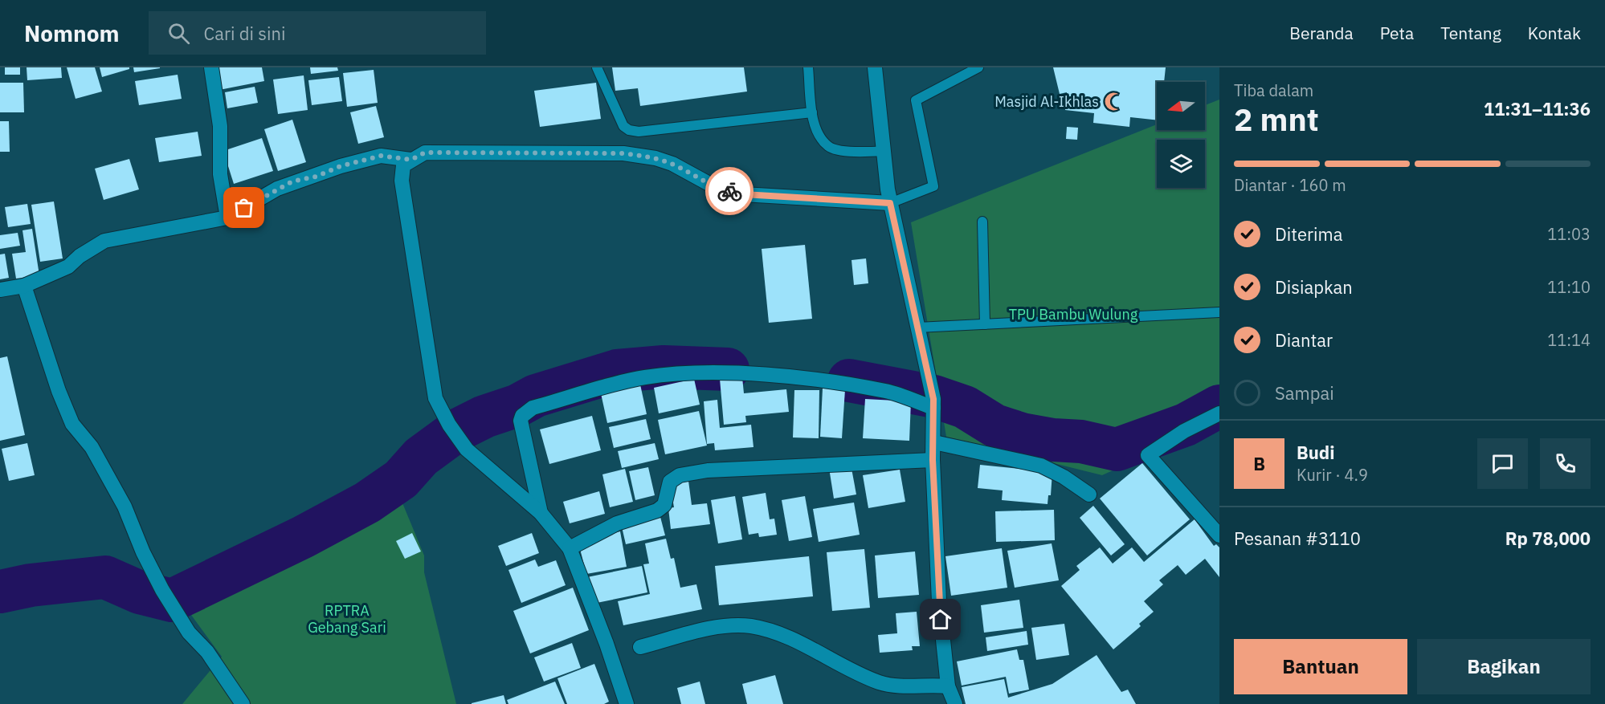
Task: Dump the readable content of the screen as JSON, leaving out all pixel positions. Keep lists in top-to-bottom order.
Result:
{
  "parks": ["TPU Bambu Wulung", "RPTRA Gebang Sari"],
  "places": {
    "mosque": ["Masjid Al-Ikhlas"]
  },
  "north": "left",
  "page": {
    "header": "Nomnom",
    "search": "Cari di sini",
    "nav": [
      "Beranda",
      "Peta",
      "Tentang",
      "Kontak"
    ],
    "heading": ["2 mnt", "Tiba dalam", "11:31–11:36"],
    "panel": [
      "Budi",
      "Kurir · 4.9",
      "Pesanan #3110",
      "Rp 78,000"
    ],
    "bar": "Diantar · 160 m",
    "list": [
      ["Diterima", "11:03"],
      ["Disiapkan", "11:10"],
      ["Diantar", "11:14"],
      "Sampai"
    ],
    "round": "B",
    "buttons": ["Bantuan", "Bagikan"]
  }
}
